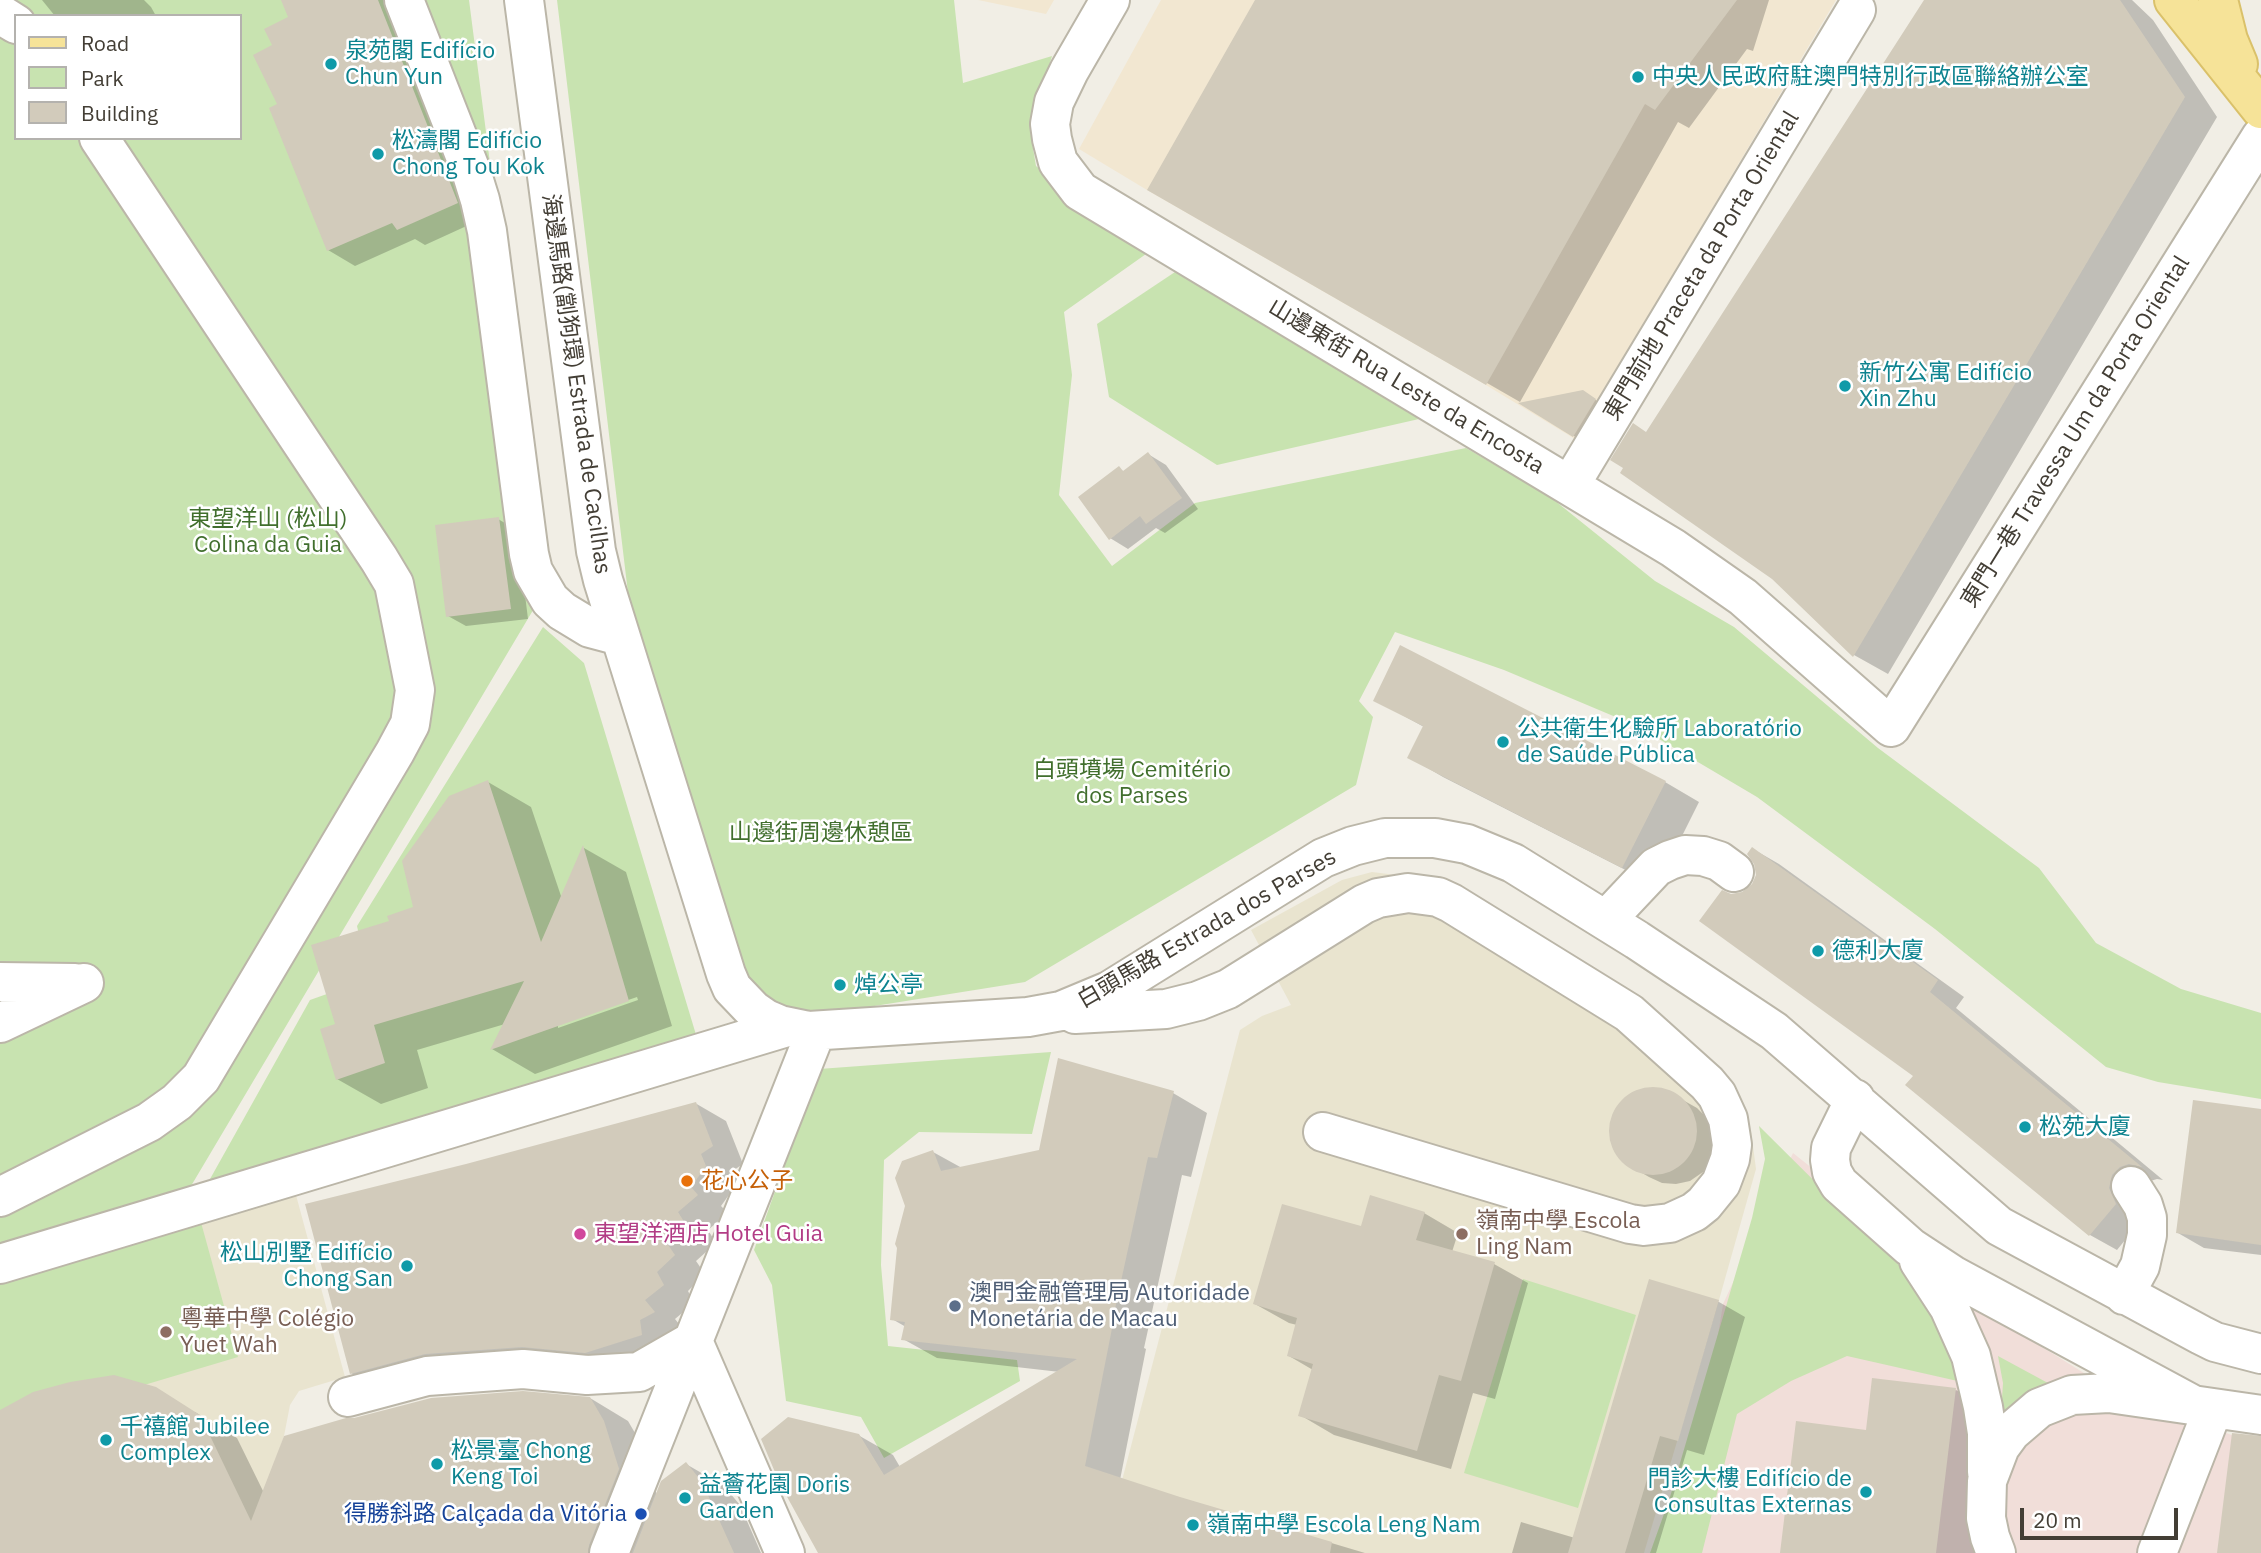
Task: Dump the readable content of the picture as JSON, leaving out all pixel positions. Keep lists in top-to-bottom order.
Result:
{
  "streets": {
    "street": [
      "東門前地 Praceta da Porta Oriental",
      "海邊馬路(劏狗環) Estrada de Cacilhas",
      "山邊東街 Rua Leste da Encosta",
      "東門一巷 Travessa Um da Porta Oriental",
      "白頭馬路 Estrada dos Parses"
    ]
  },
  "crossings": [
    ["東門前地 Praceta da Porta Oriental", "山邊東街 Rua Leste da Encosta"],
    ["海邊馬路(劏狗環) Estrada de Cacilhas", "白頭馬路 Estrada dos Parses"],
    ["山邊東街 Rua Leste da Encosta", "東門一巷 Travessa Um da Porta Oriental"]
  ],
  "parks": ["東望洋山 (松山) Colina da Guia", "白頭墳場 Cemitério dos Parses", "山邊街周邊休憩區"],
  "places": [
    "泉苑閣 Edifício Chun Yun",
    "中央人民政府駐澳門特別行政區聯絡辦公室",
    "松濤閣 Edifício Chong Tou Kok",
    "新竹公寓 Edifício Xin Zhu",
    "公共衛生化驗所 Laboratório de Saúde Pública",
    "德利大廈",
    "焯公亭",
    "松苑大廈",
    "花心公子",
    "東望洋酒店 Hotel Guia",
    "嶺南中學 Escola Ling Nam",
    "松山別墅 Edifício Chong San",
    "澳門金融管理局 Autoridade Monetária de Macau",
    "粵華中學 Colégio Yuet Wah",
    "千禧館 Jubilee Complex",
    "松景臺 Chong Keng Toi",
    "門診大樓 Edifício de Consultas Externas",
    "益薈花園 Doris Garden",
    "得勝斜路 Calçada da Vitória",
    "嶺南中學 Escola Leng Nam"
  ],
  "legend": ["Road", "Park", "Building"],
  "scale_bar": "20 m"
}
